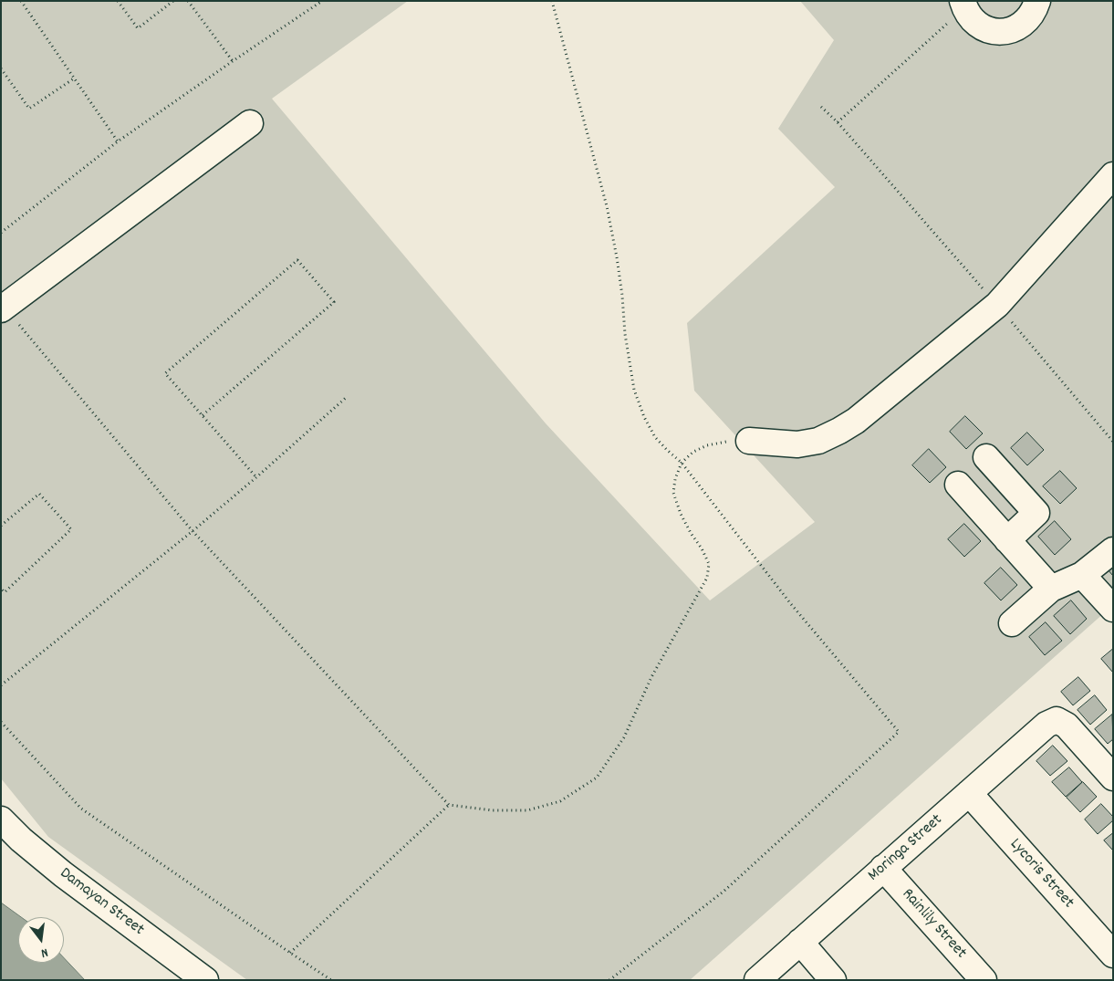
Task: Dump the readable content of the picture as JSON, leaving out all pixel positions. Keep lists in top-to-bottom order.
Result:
{
  "streets": {
    "street": [
      "Moringa Street",
      "Lycoris Street",
      "Damayan Street",
      "Rainlily Street"
    ]
  },
  "crossings": [
    ["Moringa Street", "Lycoris Street"],
    ["Moringa Street", "Rainlily Street"]
  ],
  "north": "bottom"
}
